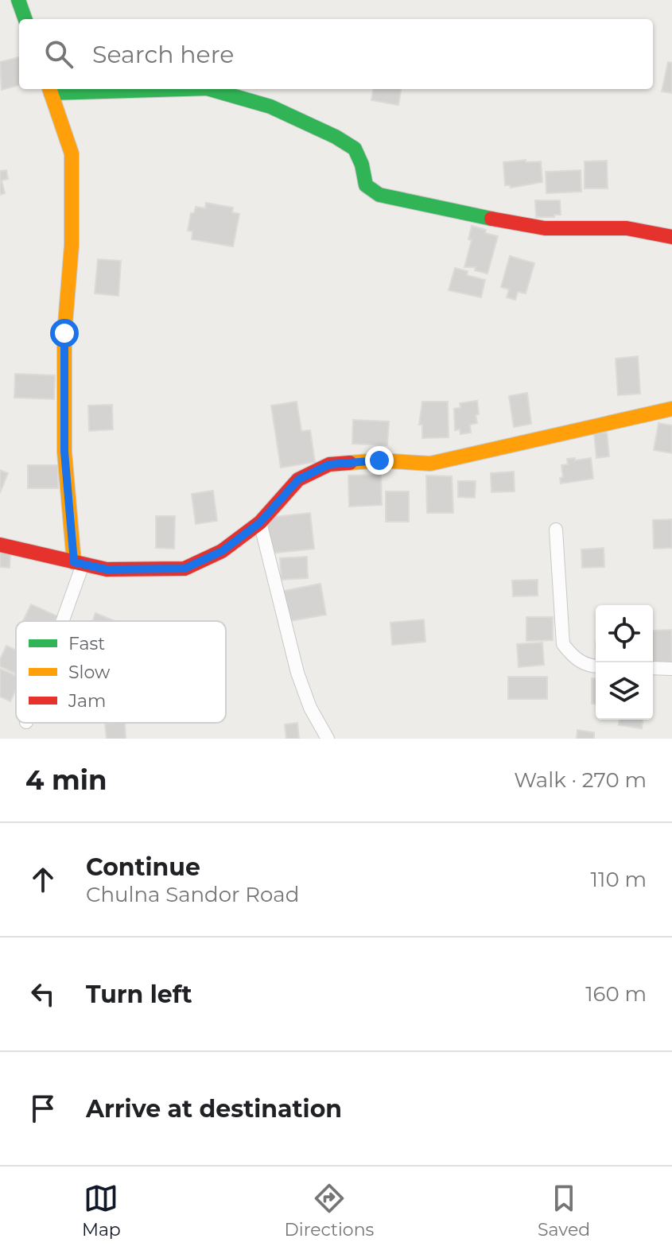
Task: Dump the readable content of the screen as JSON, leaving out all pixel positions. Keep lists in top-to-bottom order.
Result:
{
  "legend": ["Fast", "Slow", "Jam"],
  "page": {
    "search": "Search here",
    "heading": ["4 min", "Walk · 270 m"],
    "list": [
      ["Continue", "Chulna Sandor Road", "110 m"],
      ["Turn left", "160 m"],
      "Arrive at destination"
    ],
    "nav": ["Map", "Directions", "Saved"]
  }
}
